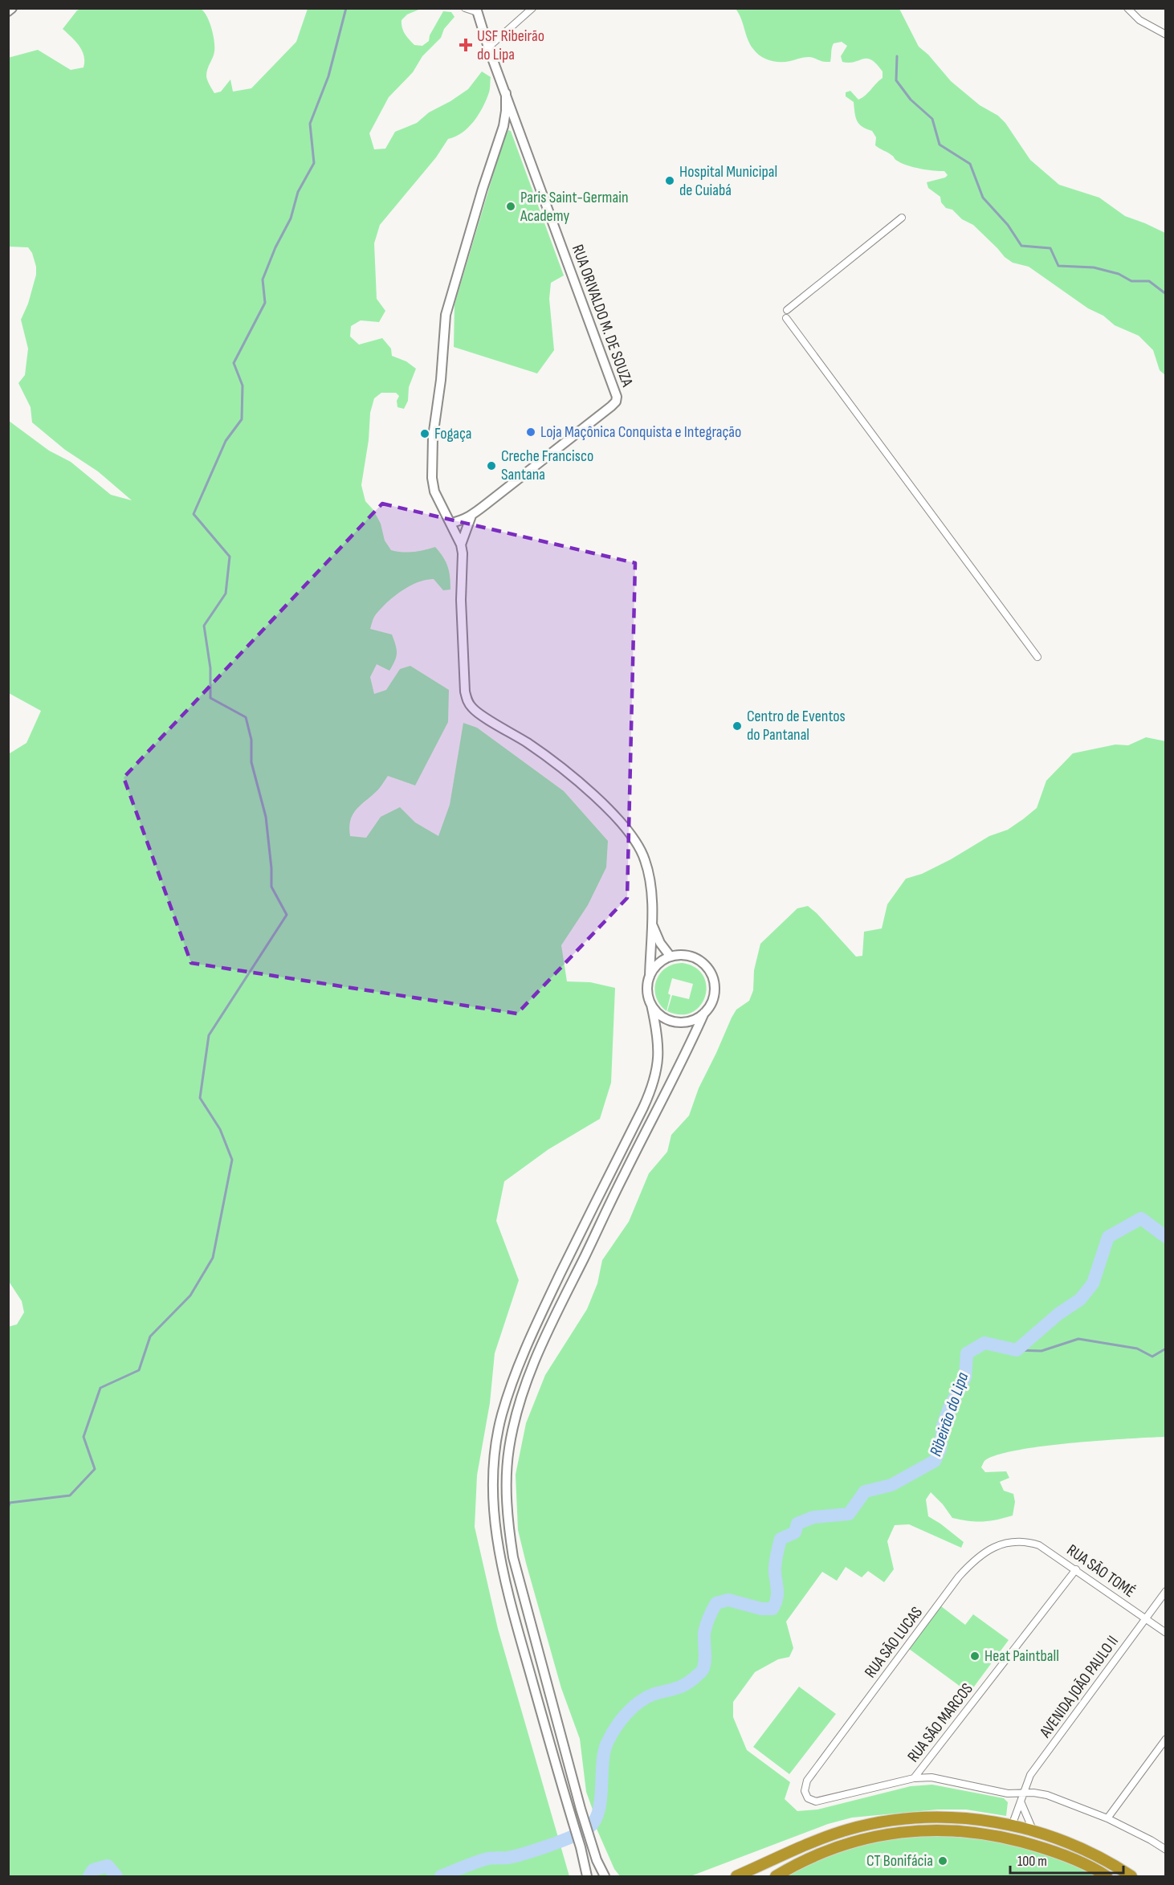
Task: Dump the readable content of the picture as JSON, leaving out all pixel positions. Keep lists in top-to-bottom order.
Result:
{
  "streets": {
    "main road": ["RUA ORIVALDO M. DE SOUZA"],
    "street": [
      "RUA SÃO TOMÉ",
      "RUA SÃO LUCAS",
      "AVENIDA JOÃO PAULO II",
      "RUA SÃO MARCOS"
    ]
  },
  "crossings": [
    ["RUA SÃO TOMÉ", "RUA SÃO LUCAS"],
    ["RUA SÃO TOMÉ", "AVENIDA JOÃO PAULO II"],
    ["RUA SÃO TOMÉ", "RUA SÃO MARCOS"],
    ["RUA SÃO LUCAS", "RUA SÃO MARCOS"]
  ],
  "water": ["Ribeirão do Lipa"],
  "places": {
    "health": ["USF Ribeirão do Lipa"],
    "other": [
      "Hospital Municipal de Cuiabá",
      "Paris Saint-Germain Academy",
      "Loja Maçônica Conquista e Integração",
      "Fogaça",
      "Creche Francisco Santana",
      "Centro de Eventos do Pantanal",
      "Heat Paintball",
      "CT Bonifácia"
    ]
  },
  "scale_bar": "100 m"
}
